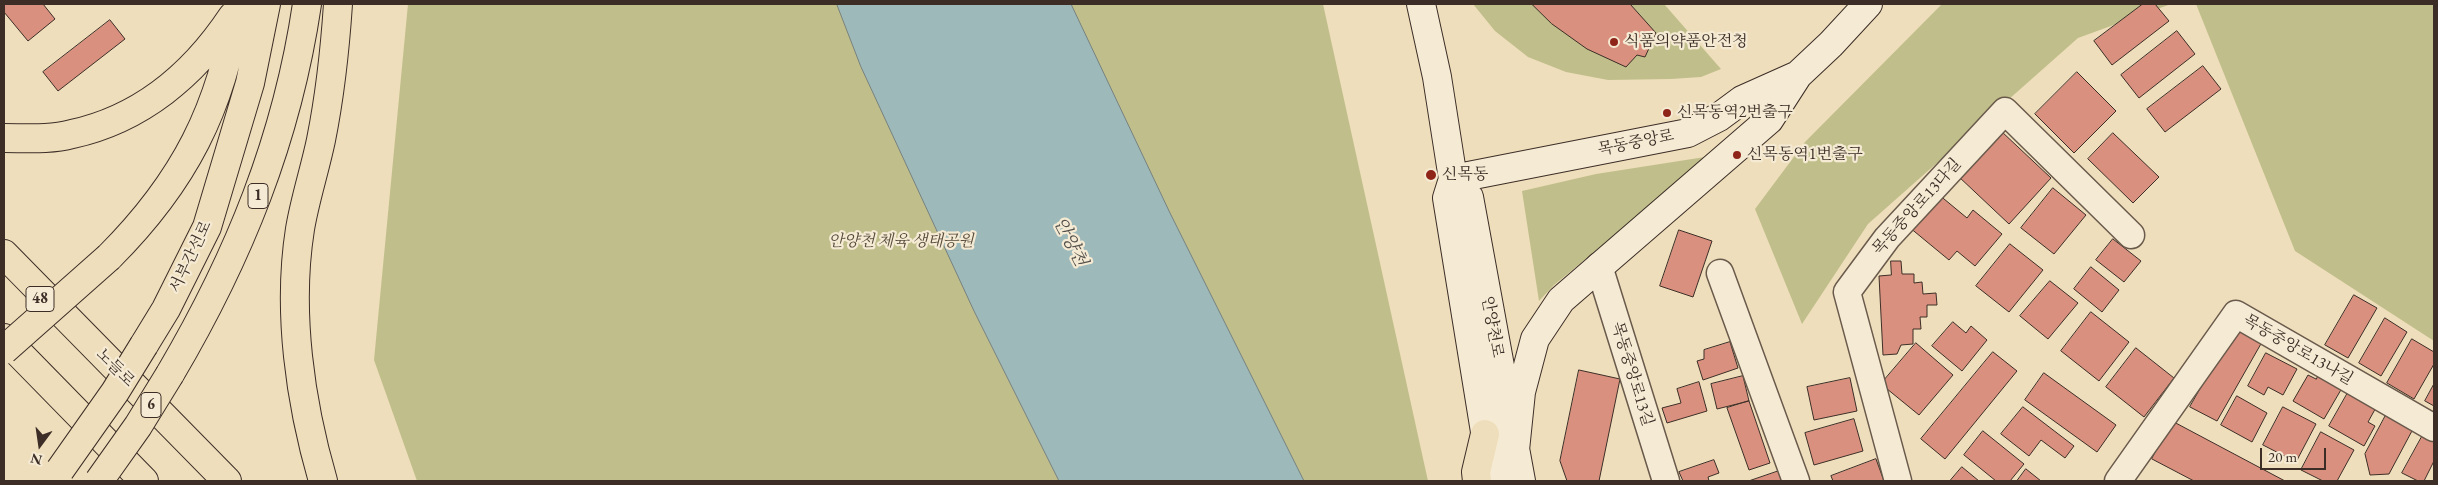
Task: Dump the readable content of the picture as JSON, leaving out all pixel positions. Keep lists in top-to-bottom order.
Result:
{
  "streets": {
    "main road": [
      "목동중앙로",
      "1",
      "서부간선로",
      "48",
      "안양천로",
      "노들로",
      "6"
    ],
    "street": ["목동중앙로13다길", "목동중앙로13나길", "목동중앙로13길"]
  },
  "crossings": [
    ["목동중앙로", "안양천로"],
    ["48", "노들로"]
  ],
  "water": ["안양천"],
  "parks": ["안양천 체육 생태공원"],
  "places": [
    "식품의약품안전청",
    "신목동역2번출구",
    "신목동역1번출구",
    "신목동"
  ],
  "scale_bar": "20 m",
  "north": "bottom"
}
